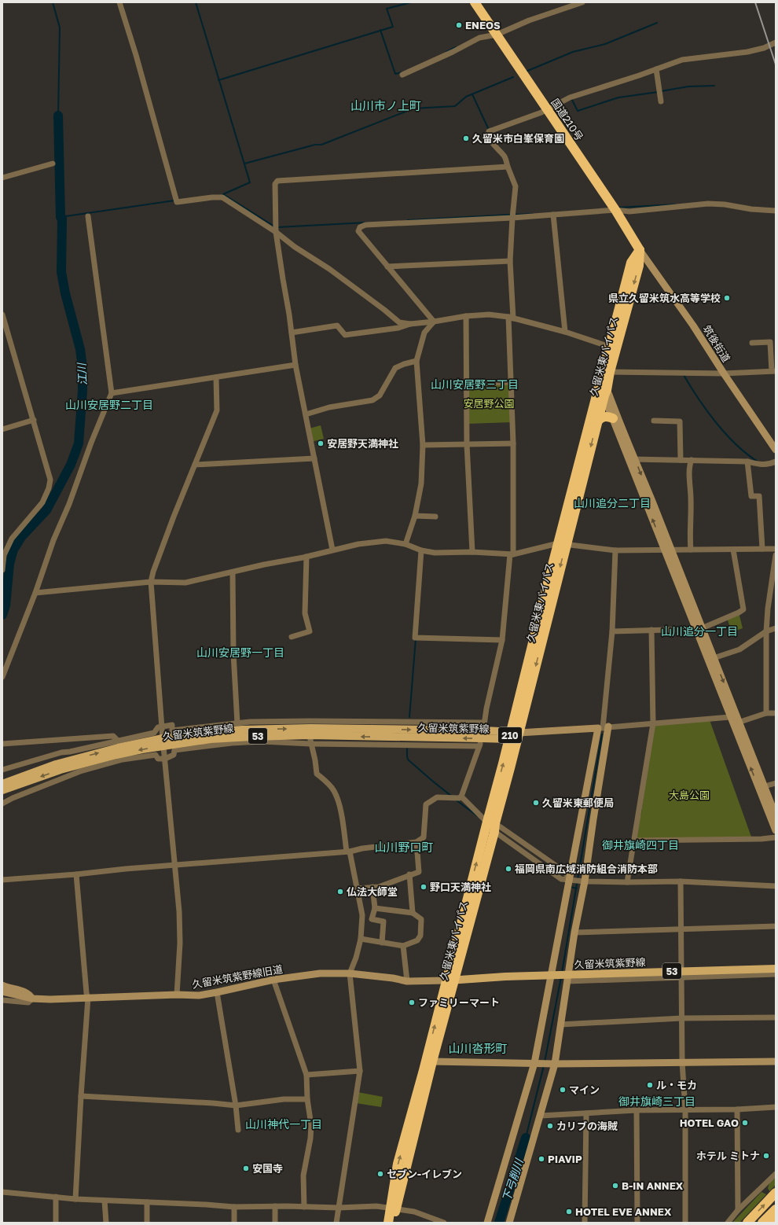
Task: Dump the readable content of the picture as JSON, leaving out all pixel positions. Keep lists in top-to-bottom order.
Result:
{
  "streets": {
    "highway": ["国道210号", "久留米東バイパス", "210"],
    "main road": ["久留米筑紫野線", "53"],
    "street": ["筑後街道", "久留米筑紫野線旧道"]
  },
  "crossings": [
    ["国道210号", "筑後街道"],
    ["国道210号", "久留米東バイパス"],
    ["筑後街道", "久留米東バイパス"],
    ["久留米東バイパス", "久留米筑紫野線"],
    ["久留米東バイパス", "久留米筑紫野線旧道"],
    ["久留米筑紫野線", "久留米筑紫野線旧道"]
  ],
  "districts": [
    "山川市ノ上町",
    "山川安居野三丁目",
    "山川安居野二丁目",
    "山川追分二丁目",
    "山川追分一丁目",
    "山川安居野一丁目",
    "御井旗崎四丁目",
    "山川野口町",
    "山川沓形町",
    "御井旗崎三丁目",
    "山川神代一丁目"
  ],
  "water": ["江川", "下弓削川"],
  "parks": ["安居野公園", "大島公園"],
  "places": [
    "ENEOS",
    "久留米市白峯保育園",
    "県立久留米筑水高等学校",
    "安居野天満神社",
    "久留米東郵便局",
    "福岡県南広域消防組合消防本部",
    "野口天満神社",
    "仏法大師堂",
    "ファミリーマート",
    "ル・モカ",
    "マイン",
    "HOTEL GAO",
    "カリブの海賊",
    "ホテル ミトナ",
    "PIAVIP",
    "安国寺",
    "セブン-イレブン",
    "B-IN ANNEX",
    "HOTEL EVE ANNEX"
  ]
}
